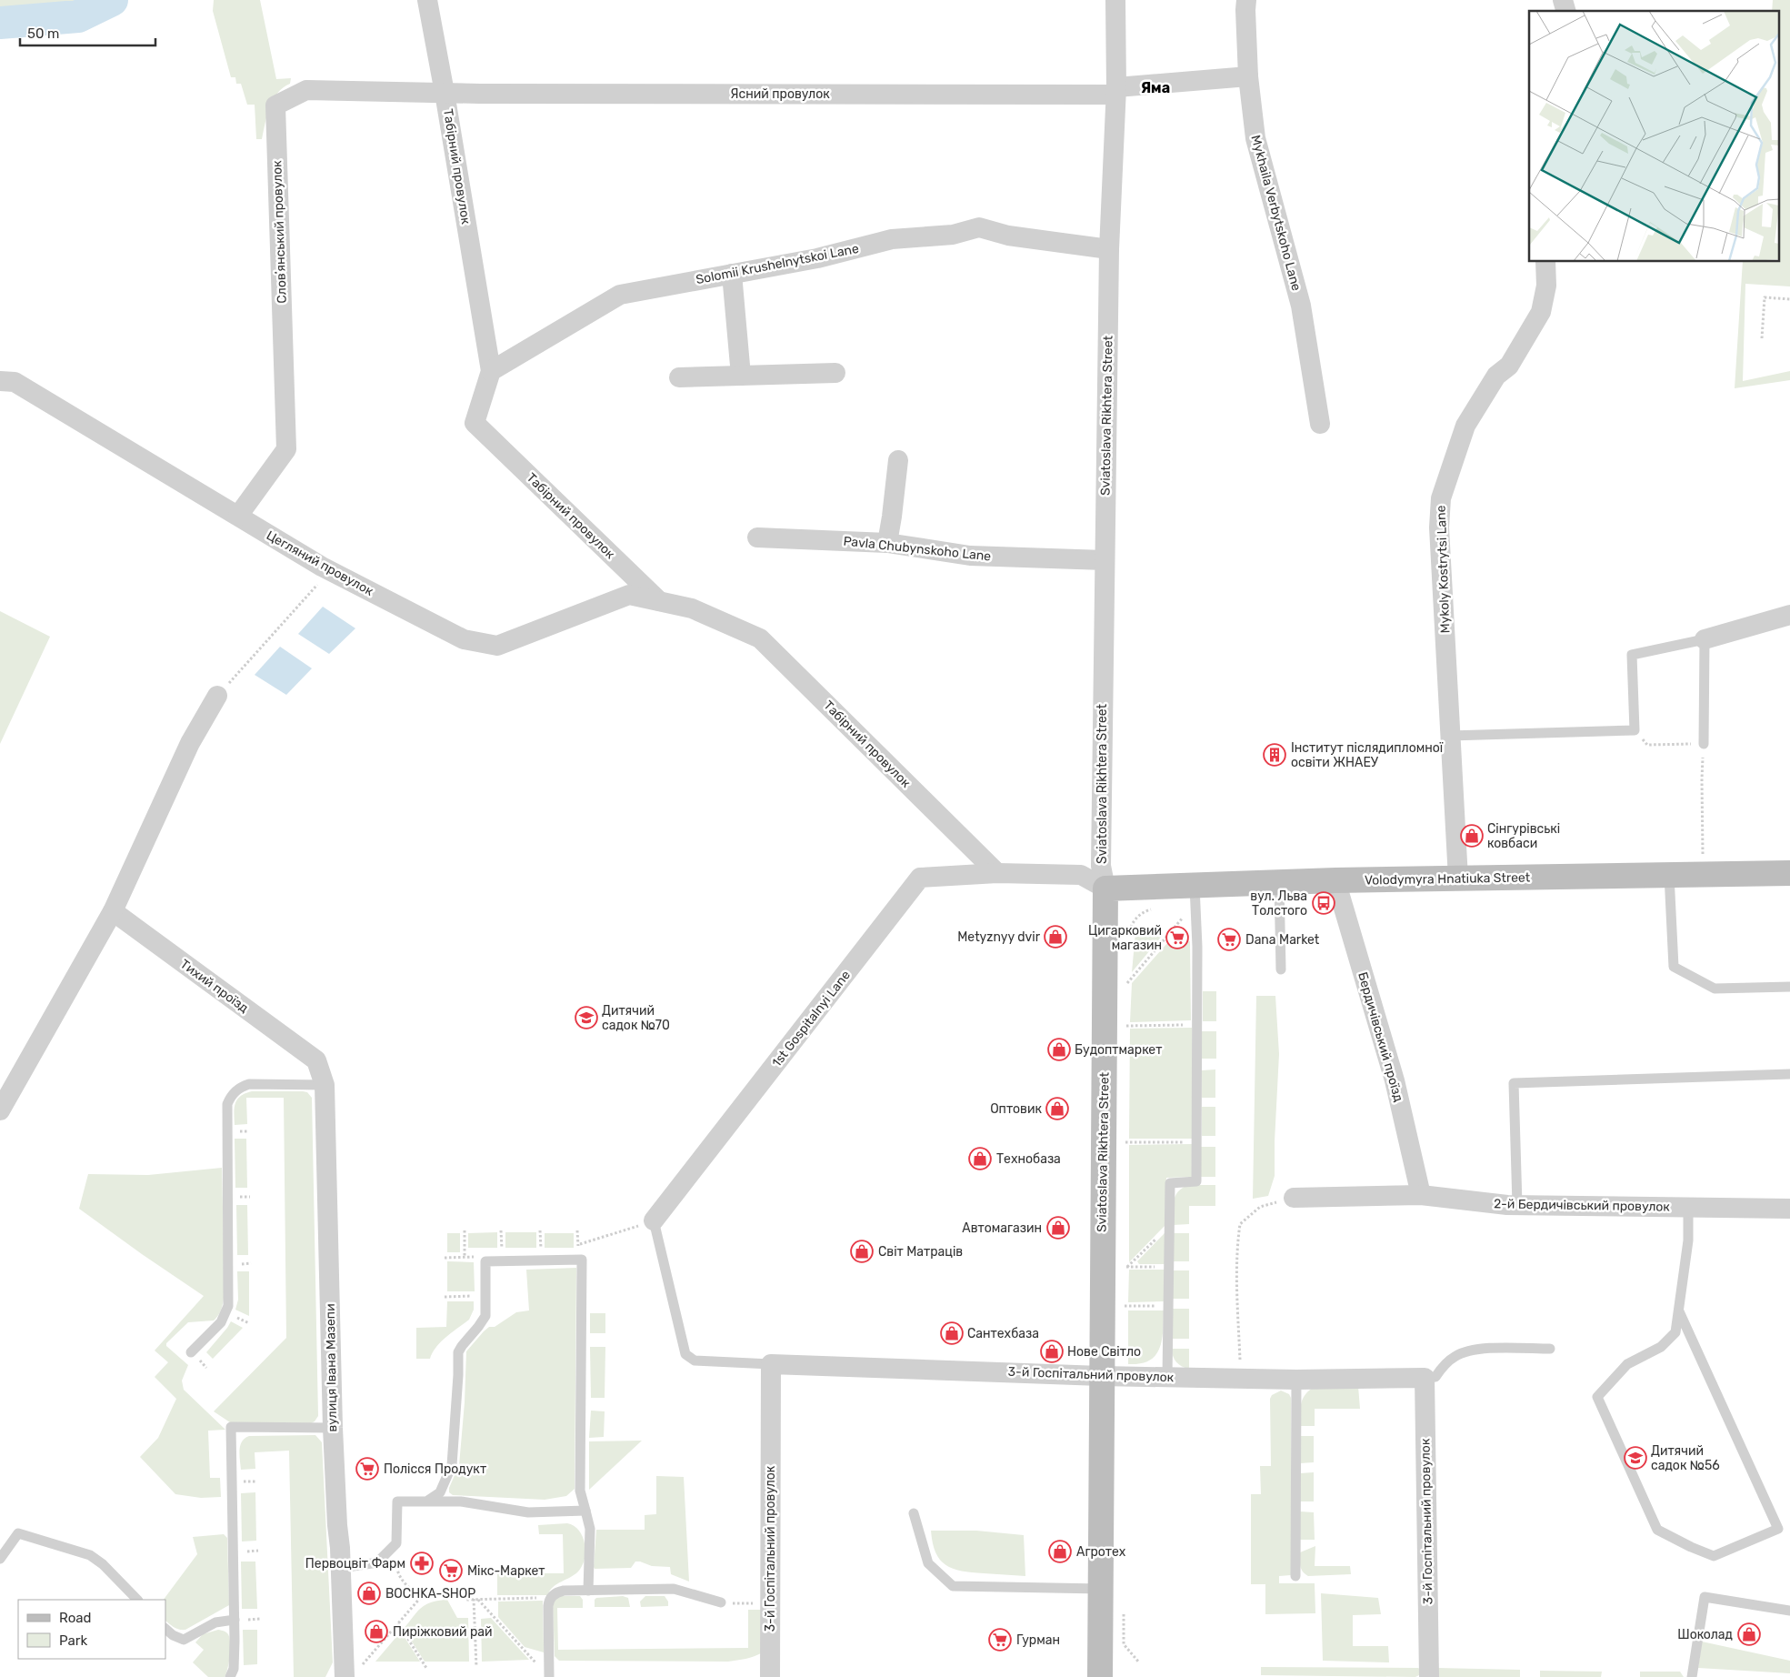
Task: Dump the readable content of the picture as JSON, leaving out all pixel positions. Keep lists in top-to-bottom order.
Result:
{
  "streets": {
    "main road": ["Sviatoslava Rikhtera Street", "Volodymyra Hnatiuka Street"],
    "street": [
      "Ясний провулок",
      "Табірний провулок",
      "Mykhaila Verbytskoho Lane",
      "Словʼянський провулок",
      "Solomii Krushelnytskoi Lane",
      "Pavla Chubynskoho Lane",
      "Цегляний провулок",
      "Mykoly Kostrytsi Lane",
      "Тихий проїзд",
      "1st Gospitalnyi Lane",
      "Бердичівський проїзд",
      "2-й Бердичівський провулок",
      "вулиця Івана Мазепи",
      "3-й Госпітальний провулок"
    ]
  },
  "crossings": [
    ["Ясний провулок", "Табірний провулок"],
    ["Ясний провулок", "Mykhaila Verbytskoho Lane"],
    ["Ясний провулок", "Словʼянський провулок"],
    ["Ясний провулок", "Sviatoslava Rikhtera Street"],
    ["Табірний провулок", "Словʼянський провулок"],
    ["Табірний провулок", "Solomii Krushelnytskoi Lane"],
    ["Табірний провулок", "Цегляний провулок"],
    ["Табірний провулок", "1st Gospitalnyi Lane"],
    ["Словʼянський провулок", "Цегляний провулок"],
    ["Solomii Krushelnytskoi Lane", "Sviatoslava Rikhtera Street"],
    ["Sviatoslava Rikhtera Street", "Pavla Chubynskoho Lane"],
    ["Sviatoslava Rikhtera Street", "Volodymyra Hnatiuka Street"],
    ["Sviatoslava Rikhtera Street", "1st Gospitalnyi Lane"],
    ["Sviatoslava Rikhtera Street", "3-й Госпітальний провулок"],
    ["Mykoly Kostrytsi Lane", "Volodymyra Hnatiuka Street"],
    ["Volodymyra Hnatiuka Street", "1st Gospitalnyi Lane"],
    ["Volodymyra Hnatiuka Street", "Бердичівський проїзд"],
    ["Тихий проїзд", "вулиця Івана Мазепи"],
    ["Бердичівський проїзд", "2-й Бердичівський провулок"]
  ],
  "districts": ["Яма"],
  "places": {
    "building": ["Інститут післядипломної освіти ЖНАЕУ"],
    "shop": [
      "Сінгурівські ковбаси",
      "Metyznyy dvir",
      "Будоптмаркет",
      "Оптовик",
      "Технобаза",
      "Автомагазин",
      "Світ Матраців",
      "Сантехбаза",
      "Нове Світло",
      "Агротех",
      "BOCHKA-SHOP",
      "Пиріжковий рай",
      "Шоколад"
    ],
    "bus stop": ["вул. Льва Толстого"],
    "supermarket": [
      "Цигарковий магазин",
      "Dana Market",
      "Полісся Продукт",
      "Мікс-Маркет",
      "Гурман"
    ],
    "school or university": ["Дитячий садок №70", "Дитячий садок №56"],
    "pharmacy": ["Первоцвіт Фарм"]
  },
  "legend": ["Road", "Park"],
  "scale_bar": "50 m"
}
